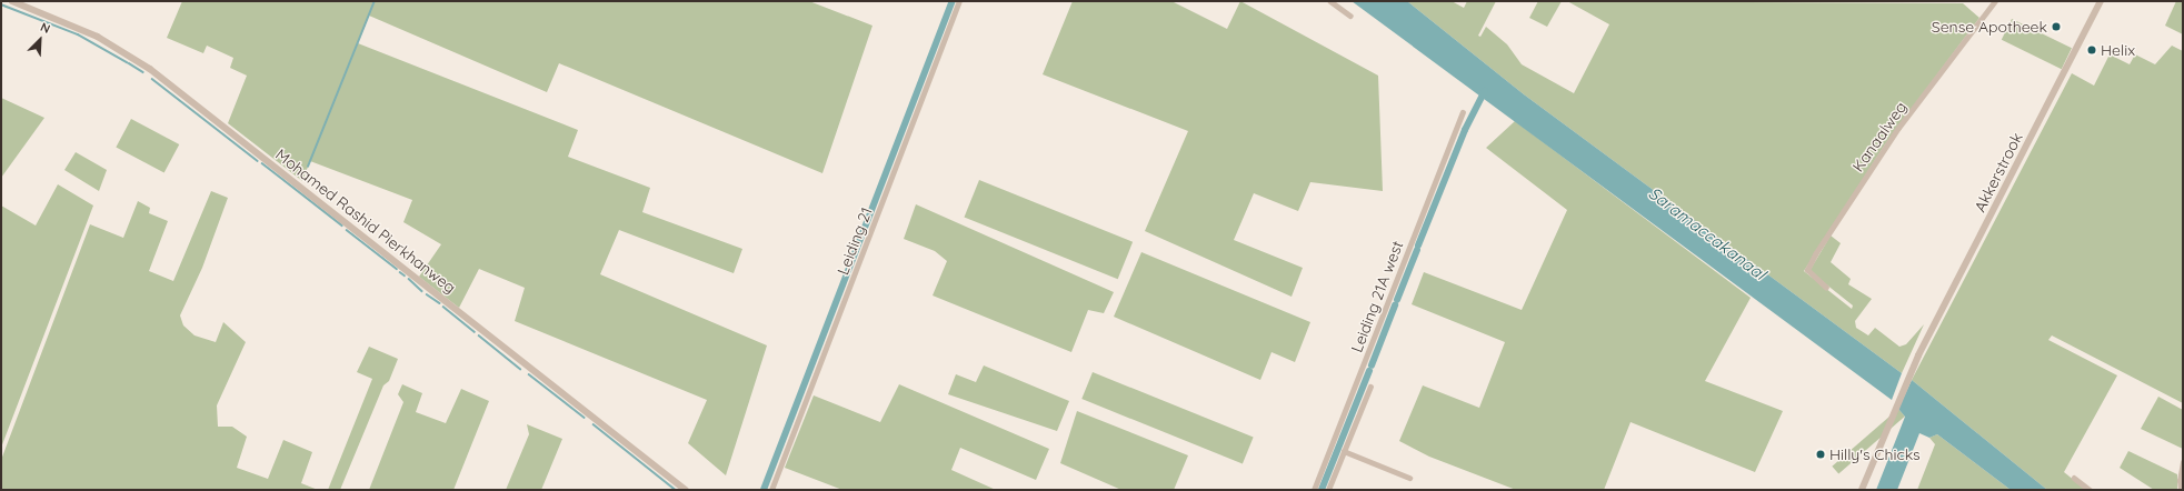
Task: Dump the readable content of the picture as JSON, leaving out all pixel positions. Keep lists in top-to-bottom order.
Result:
{
  "streets": {
    "street": [
      "Kanaalweg",
      "Akkerstrook",
      "Mohamed Rashid Pierkhanweg",
      "Leiding 21",
      "Leiding 21A west"
    ]
  },
  "water": ["Saramaccakanaal"],
  "places": ["Sense Apotheek", "Helix", "Hilly's Chicks"],
  "north": "top right"
}
